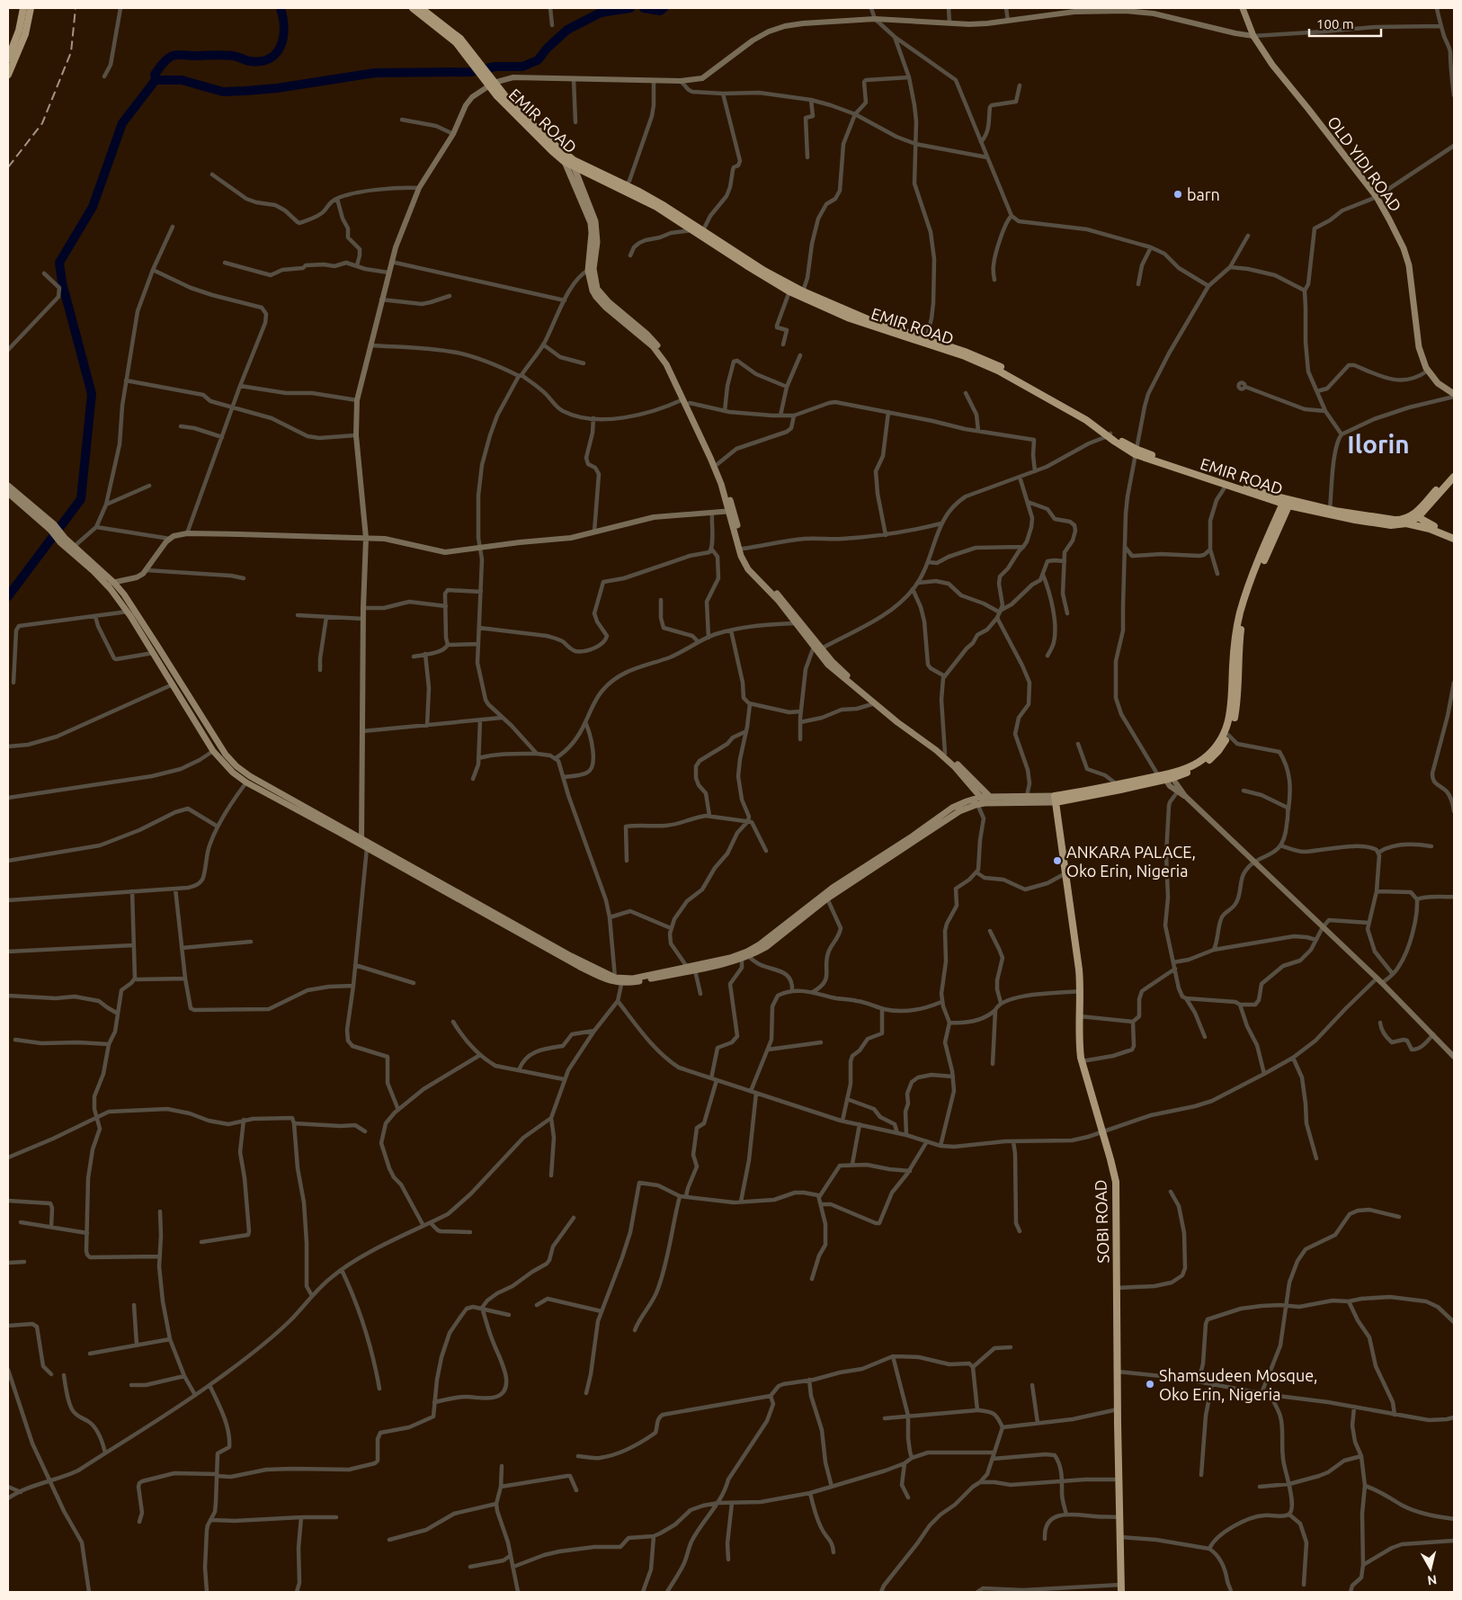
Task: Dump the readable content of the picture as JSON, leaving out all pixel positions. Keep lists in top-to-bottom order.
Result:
{
  "streets": {
    "highway": ["EMIR ROAD", "SOBI ROAD"],
    "main road": ["OLD YIDI ROAD"]
  },
  "districts": ["Ilorin"],
  "places": ["barn", "ANKARA PALACE, Oko Erin, Nigeria", "Shamsudeen Mosque, Oko Erin, Nigeria"],
  "scale_bar": "100 m",
  "north": "bottom"
}
